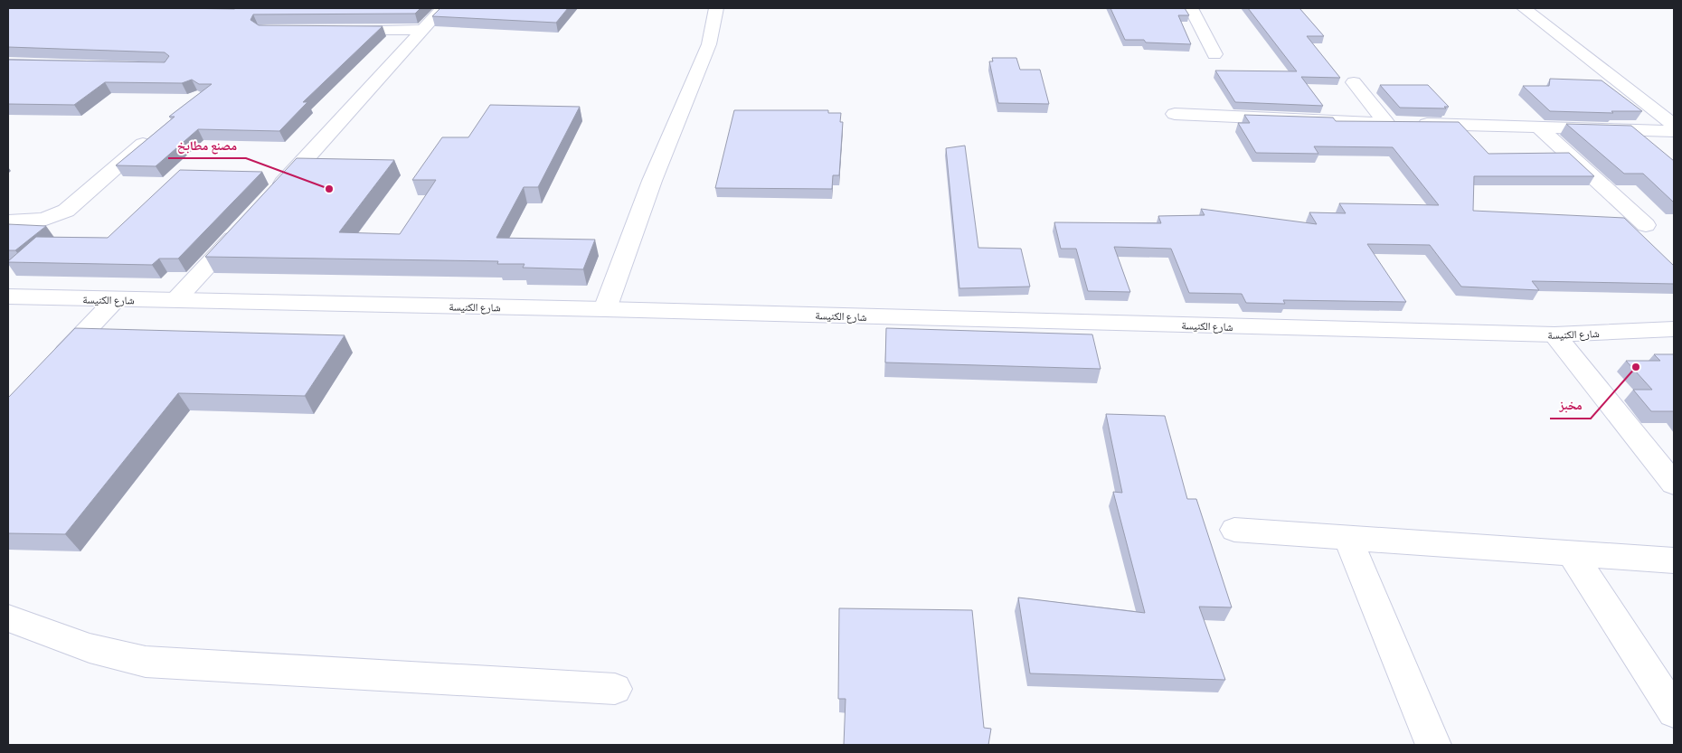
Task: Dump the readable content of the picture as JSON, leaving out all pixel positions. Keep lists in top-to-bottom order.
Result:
{
  "streets": {
    "street": ["شارع الكنيسة"]
  },
  "places": ["مصنع مطابخ", "مخبز"]
}
